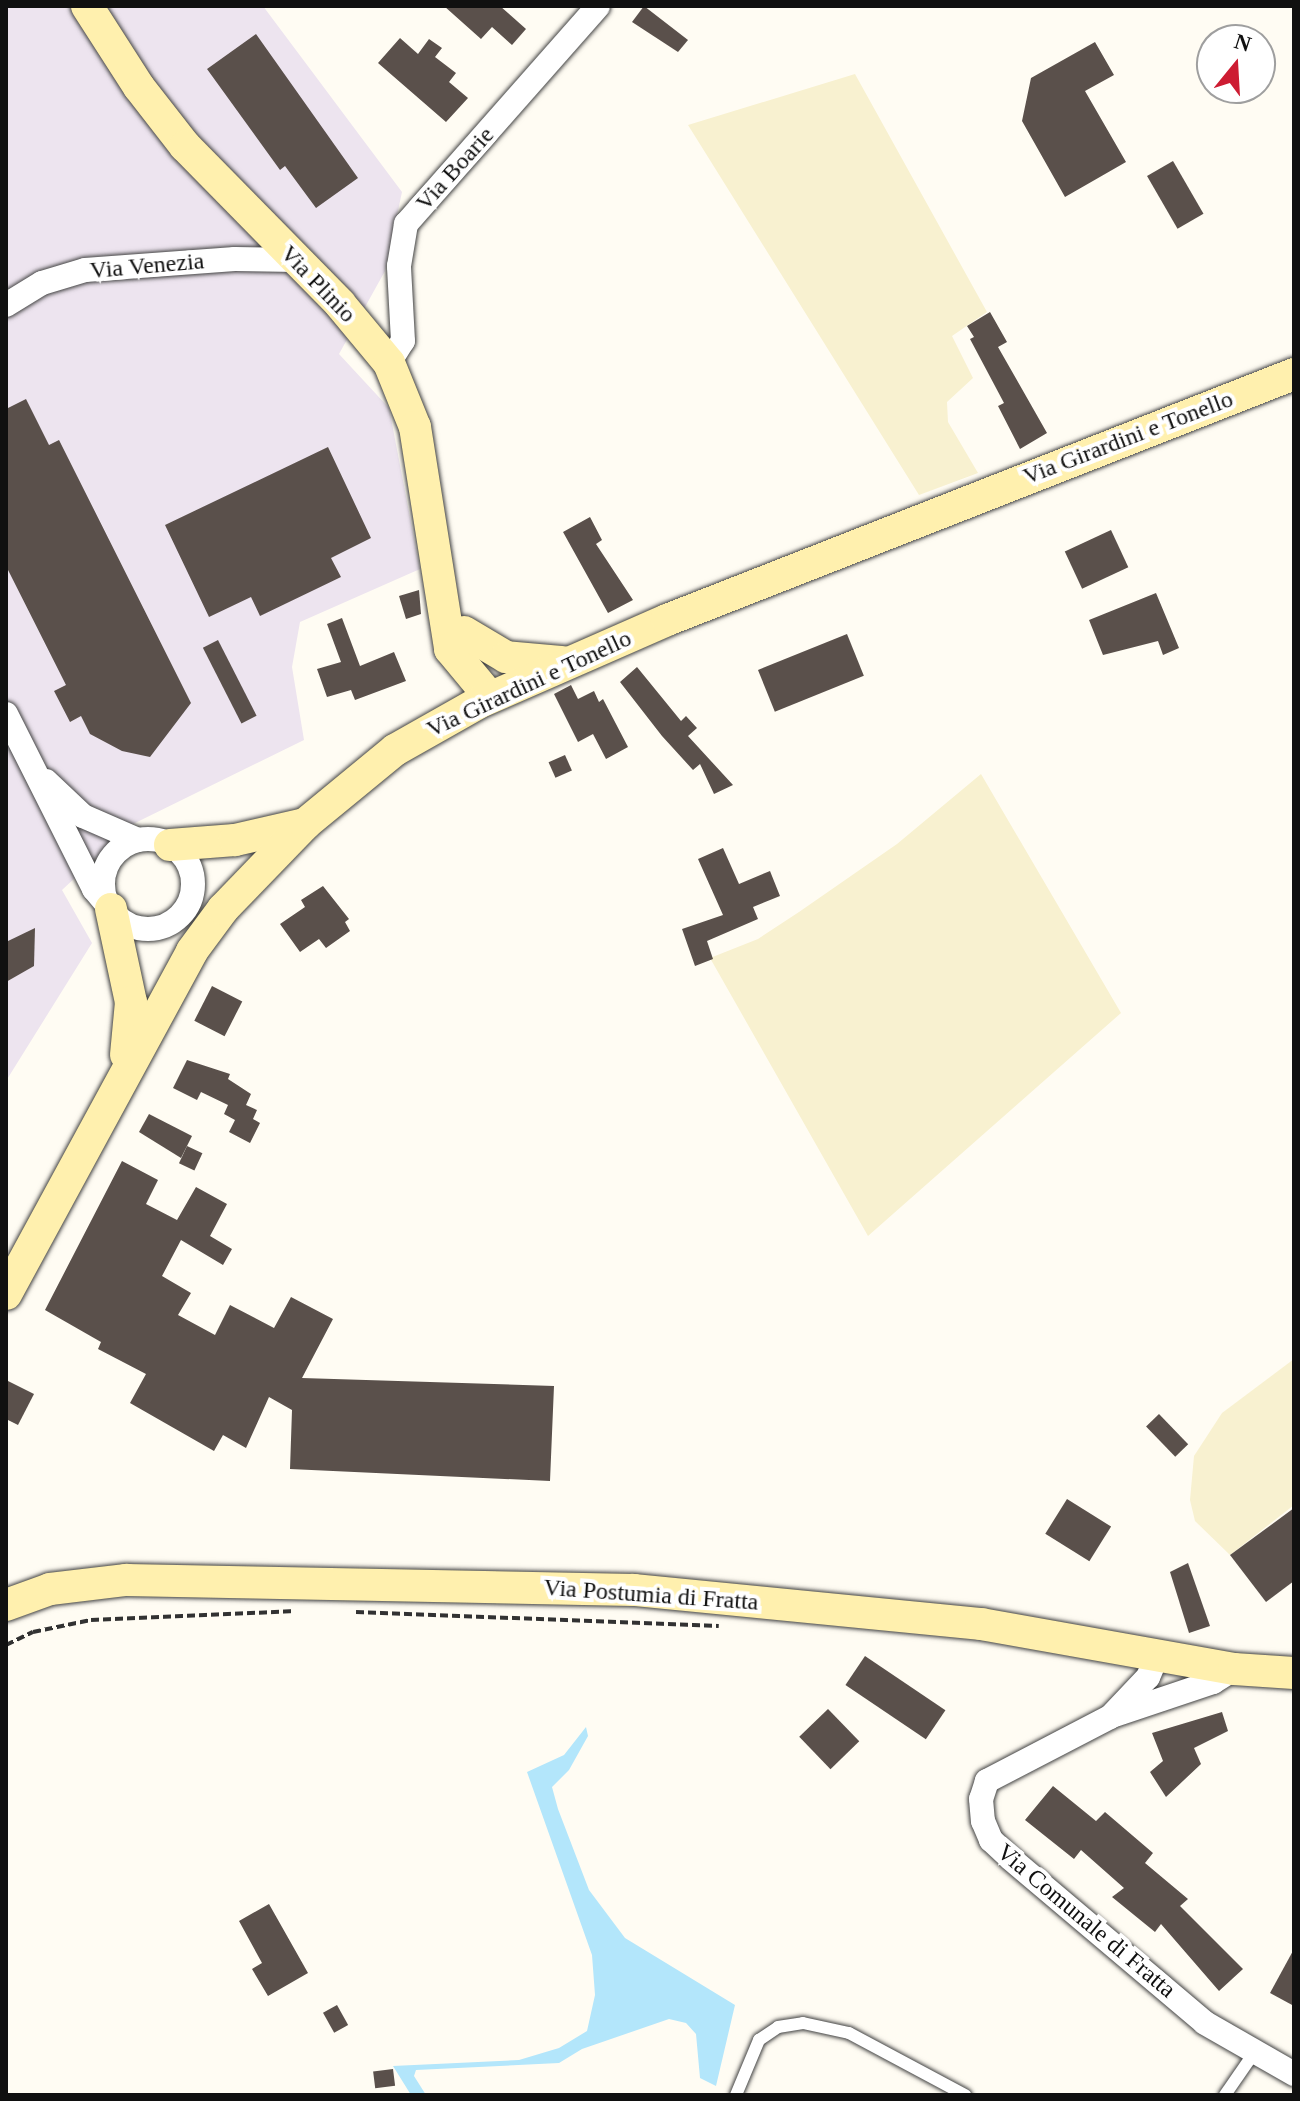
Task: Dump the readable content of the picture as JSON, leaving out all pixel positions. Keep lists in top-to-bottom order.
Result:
{
  "streets": {
    "main road": ["Via Plinio", "Via Girardini e Tonello", "Via Postumia di Fratta"],
    "street": ["Via Boarie", "Via Venezia", "Via Comunale di Fratta"]
  },
  "crossings": [
    ["Via Boarie", "Via Plinio"],
    ["Via Venezia", "Via Plinio"],
    ["Via Plinio", "Via Girardini e Tonello"],
    ["Via Postumia di Fratta", "Via Comunale di Fratta"]
  ],
  "north": "top"
}
